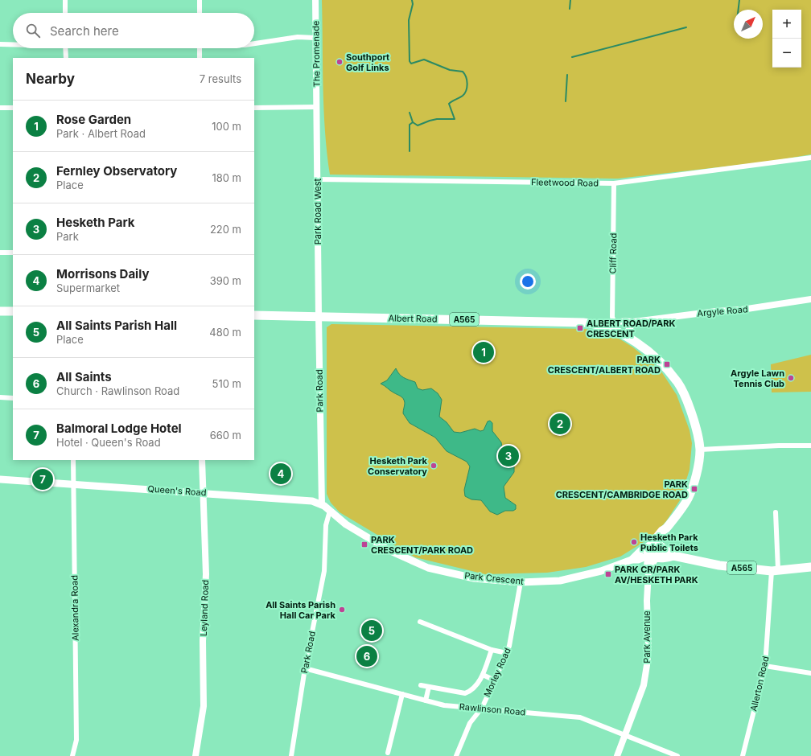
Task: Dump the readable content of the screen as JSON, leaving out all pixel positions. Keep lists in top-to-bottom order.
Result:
{
  "streets": {
    "highway": ["Albert Road", "A565", "Park Crescent"],
    "main road": ["Queen's Road"],
    "street": [
      "The Promenade",
      "Fleetwood Road",
      "Park Road West",
      "Cliff Road",
      "Argyle Road",
      "Park Road",
      "Alexandra Road",
      "Leyland Road",
      "Park Avenue",
      "Morley Road",
      "Allerton Road",
      "Rawlinson Road"
    ]
  },
  "crossings": [
    ["The Promenade", "Park Road West"],
    ["Fleetwood Road", "Park Road West"],
    ["Fleetwood Road", "Cliff Road"],
    ["Park Road West", "Albert Road"],
    ["Park Road West", "Park Road"],
    ["Cliff Road", "Argyle Road"],
    ["Cliff Road", "Albert Road"],
    ["Cliff Road", "Park Crescent"],
    ["Argyle Road", "Albert Road"],
    ["Argyle Road", "Park Crescent"],
    ["Albert Road", "Park Road"],
    ["Albert Road", "Park Crescent"],
    ["A565", "Park Crescent"],
    ["A565", "Park Avenue"],
    ["A565", "Allerton Road"],
    ["Park Road", "Queen's Road"],
    ["Park Road", "Rawlinson Road"],
    ["Queen's Road", "Park Crescent"],
    ["Queen's Road", "Alexandra Road"],
    ["Queen's Road", "Leyland Road"],
    ["Park Crescent", "Park Avenue"],
    ["Park Crescent", "Morley Road"],
    ["Park Avenue", "Rawlinson Road"],
    ["Morley Road", "Rawlinson Road"]
  ],
  "places": {
    "other": [
      "Southport Golf Links",
      "Argyle Lawn Tennis Club",
      "Hesketh Park Conservatory",
      "Hesketh Park Public Toilets",
      "All Saints Parish Hall Car Park"
    ],
    "transit": [
      "ALBERT ROAD/PARK CRESCENT",
      "PARK CRESCENT/ALBERT ROAD",
      "PARK CRESCENT/CAMBRIDGE ROAD",
      "PARK CRESCENT/PARK ROAD",
      "PARK CR/PARK AV/HESKETH PARK"
    ]
  },
  "north": "top right",
  "page": {
    "map_buttons": ["+", "−"],
    "search": "Search here",
    "heading": ["Nearby", "7 results"],
    "list": [
      {
        "mark": "1",
        "name": "Rose Garden",
        "note": "Park · Albert Road",
        "value": "100 m"
      },
      {
        "mark": "2",
        "name": "Fernley Observatory",
        "note": "Place",
        "value": "180 m"
      },
      {
        "mark": "3",
        "name": "Hesketh Park",
        "note": "Park",
        "value": "220 m"
      },
      {
        "mark": "4",
        "name": "Morrisons Daily",
        "note": "Supermarket",
        "value": "390 m"
      },
      {
        "mark": "5",
        "name": "All Saints Parish Hall",
        "note": "Place",
        "value": "480 m"
      },
      {
        "mark": "6",
        "name": "All Saints",
        "note": "Church · Rawlinson Road",
        "value": "510 m"
      },
      {
        "mark": "7",
        "name": "Balmoral Lodge Hotel",
        "note": "Hotel · Queen's Road",
        "value": "660 m"
      }
    ],
    "pins": [
      "1",
      "2",
      "3",
      "4",
      "7",
      "5",
      "6"
    ]
  }
}
